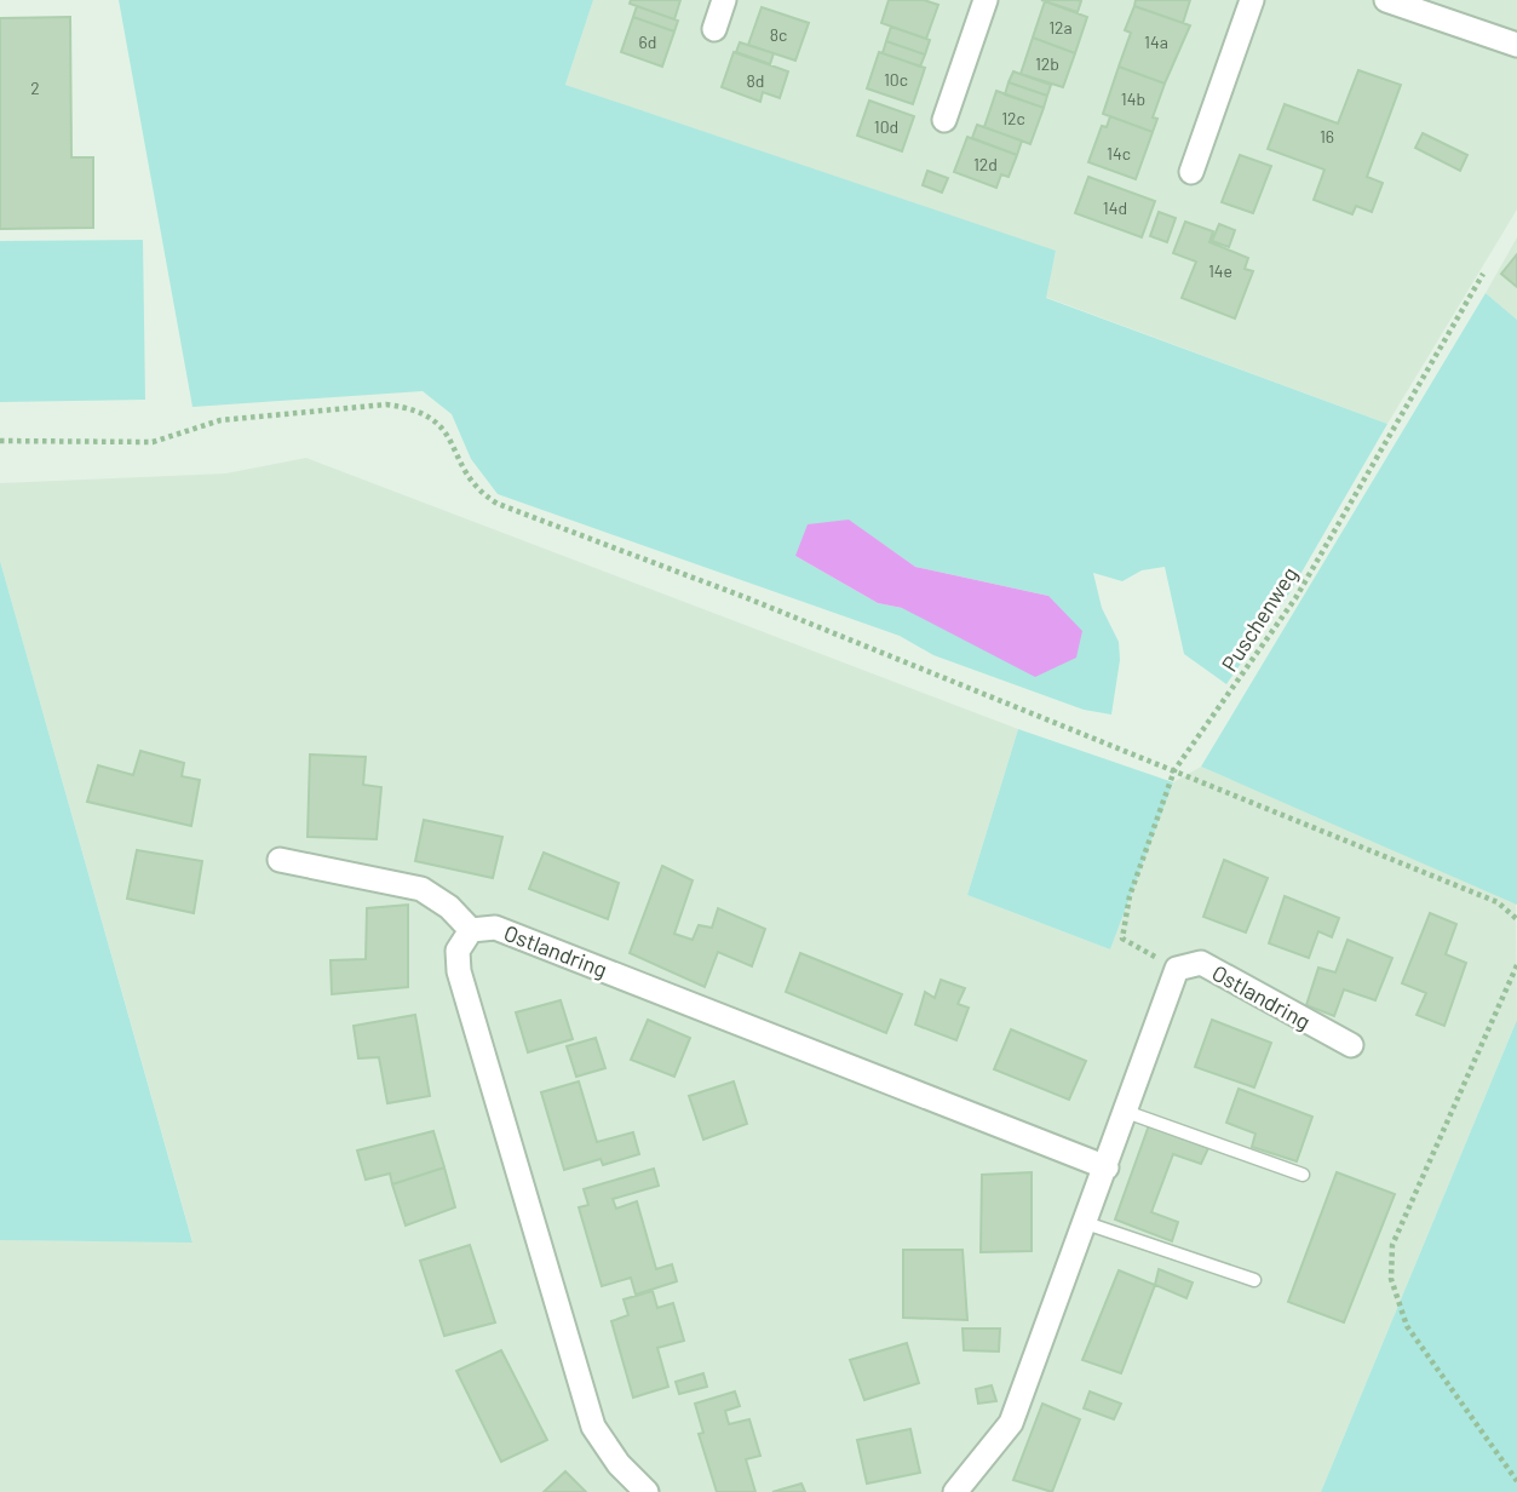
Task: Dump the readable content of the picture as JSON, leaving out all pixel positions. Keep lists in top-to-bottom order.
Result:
{
  "streets": {
    "street": ["Ostlandring"],
    "path": ["Puschenweg"]
  },
  "crossings": [
    ["Puschenweg", "Ostlandring"]
  ],
  "house_numbers": [
    "12a",
    "8c",
    "6d",
    "14a",
    "12b",
    "10c",
    "8d",
    "2",
    "14b",
    "12c",
    "10d",
    "16",
    "14c",
    "12d",
    "14d",
    "14e"
  ]
}
